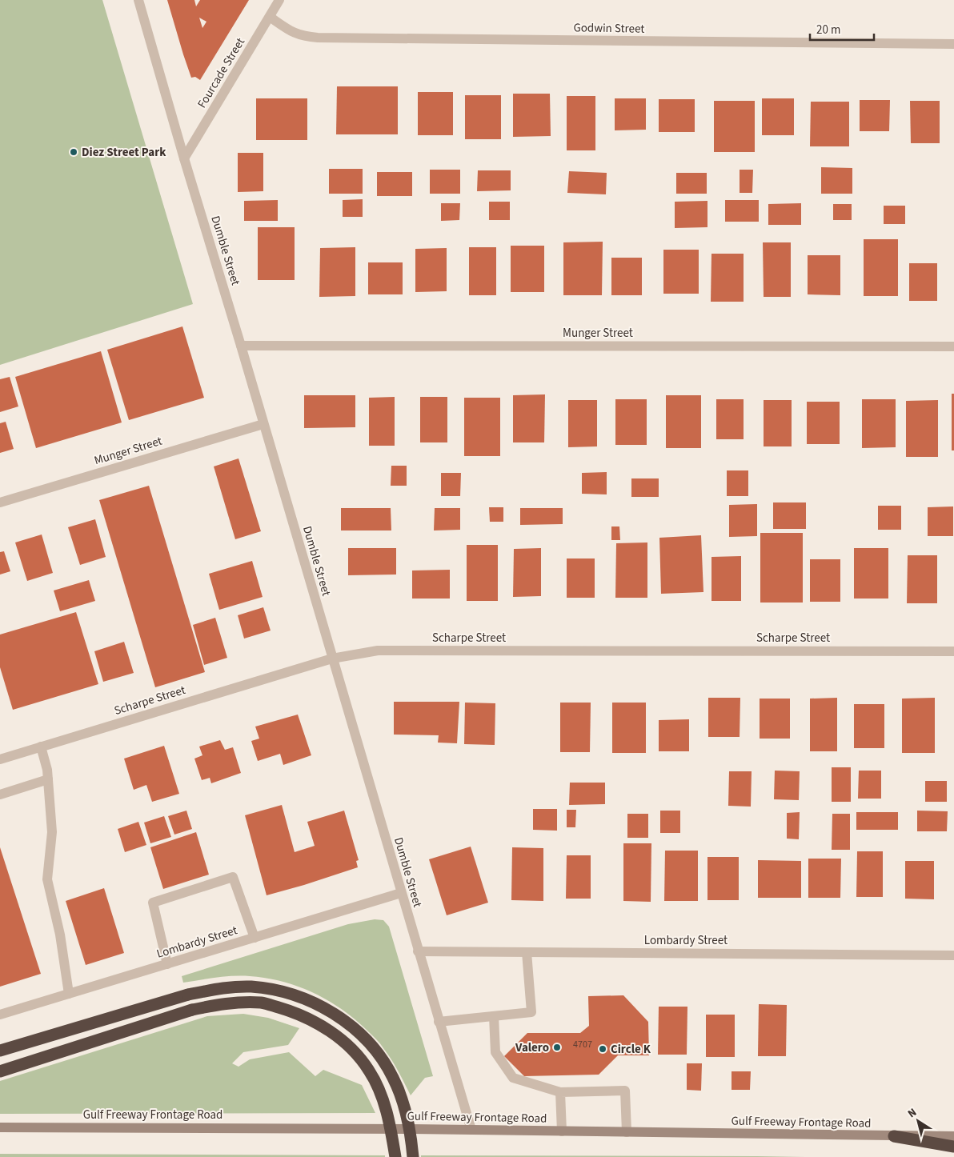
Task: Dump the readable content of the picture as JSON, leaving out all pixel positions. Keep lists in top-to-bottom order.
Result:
{
  "streets": {
    "main road": ["Gulf Freeway Frontage Road"],
    "street": [
      "Godwin Street",
      "Fourcade Street",
      "Dumble Street",
      "Munger Street",
      "Scharpe Street",
      "Lombardy Street"
    ]
  },
  "crossings": [
    ["Godwin Street", "Fourcade Street"],
    ["Fourcade Street", "Dumble Street"],
    ["Dumble Street", "Munger Street"],
    ["Dumble Street", "Scharpe Street"],
    ["Dumble Street", "Lombardy Street"],
    ["Dumble Street", "Gulf Freeway Frontage Road"]
  ],
  "places": ["Diez Street Park", "Valero", "Circle K"],
  "house_numbers": ["4707"],
  "scale_bar": "20 m",
  "north": "top left"
}
